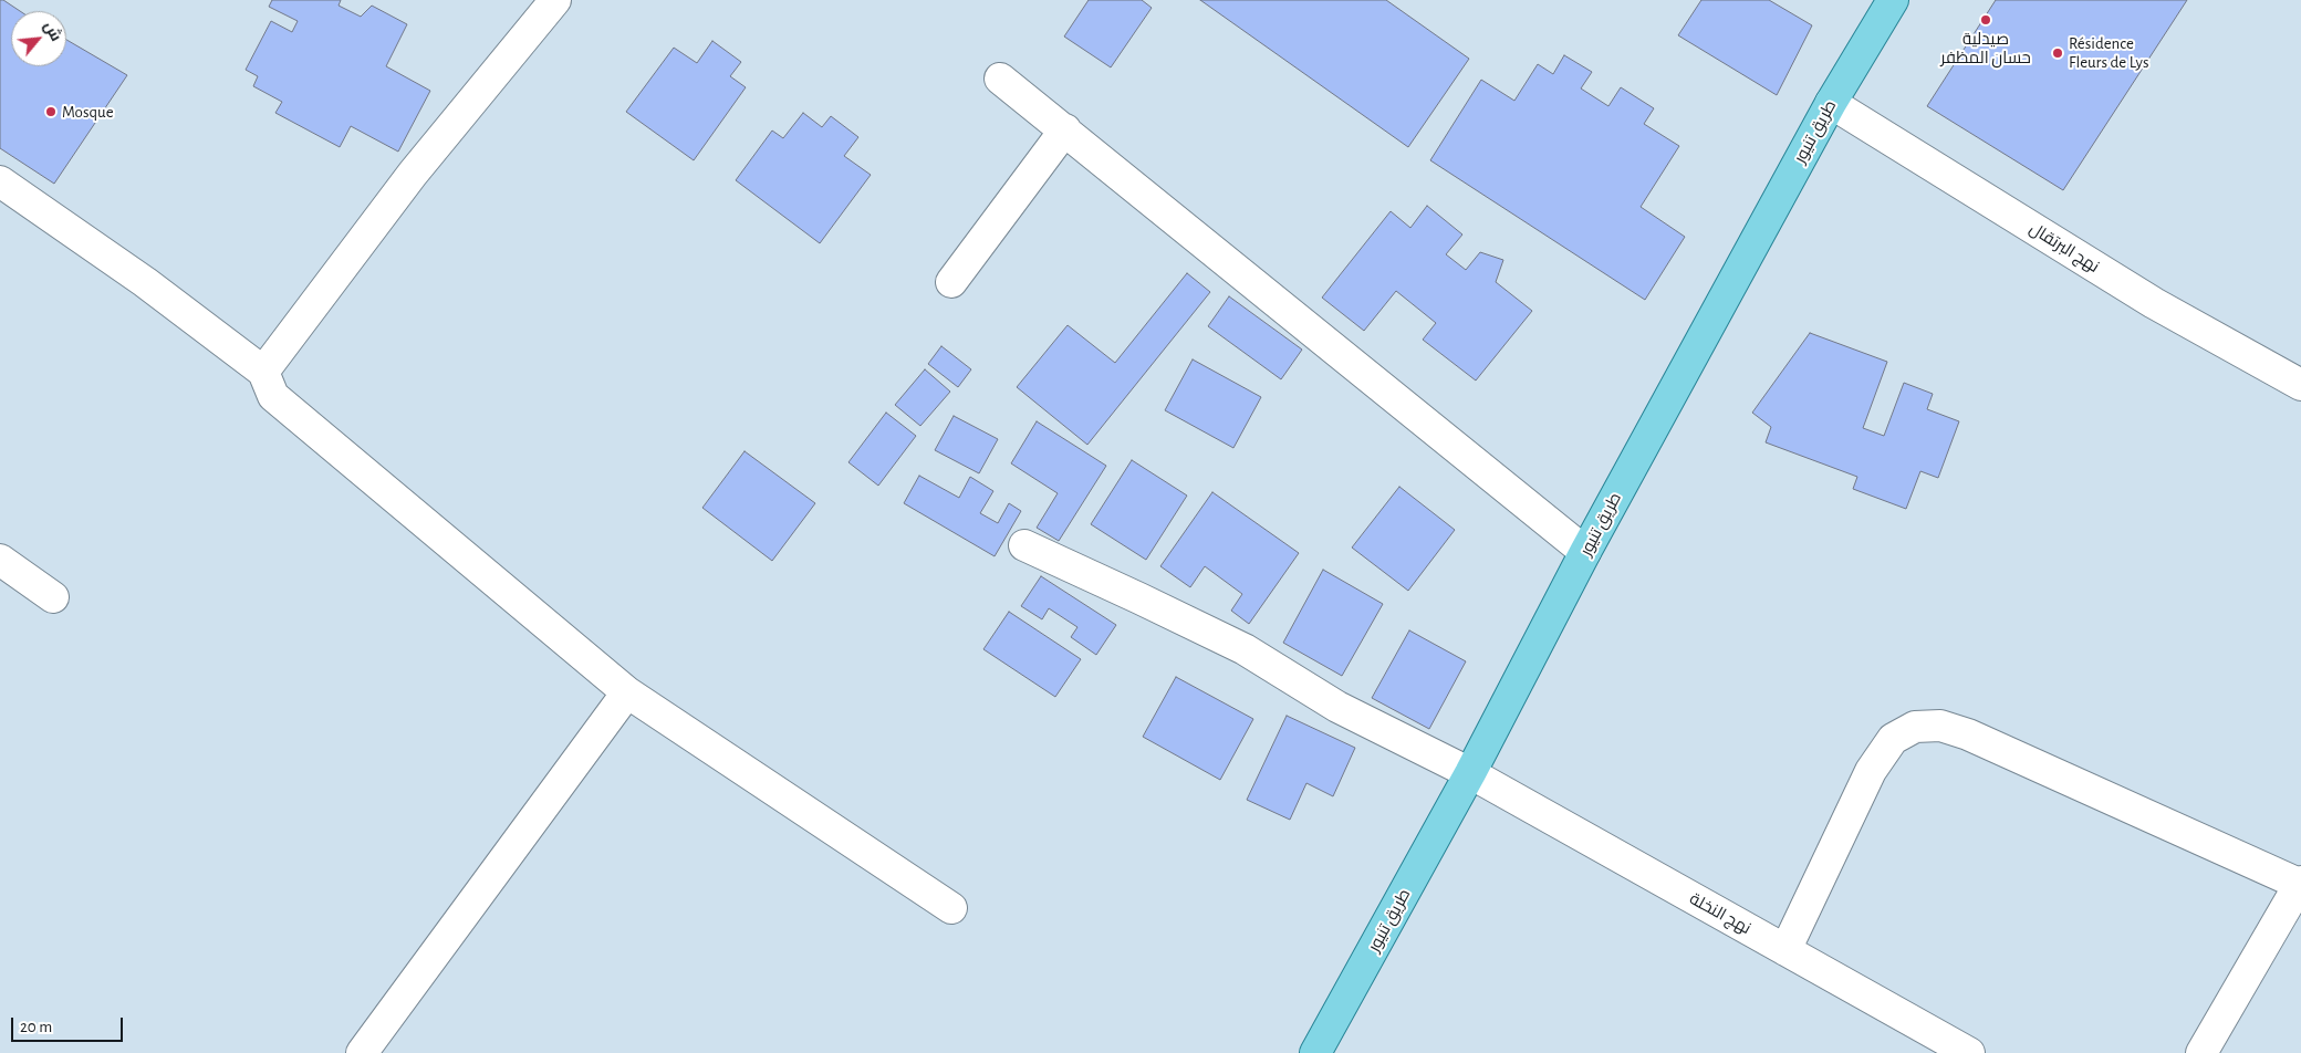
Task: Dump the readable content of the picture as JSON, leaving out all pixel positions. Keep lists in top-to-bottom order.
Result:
{
  "streets": {
    "main road": ["طريق تنيور"],
    "street": ["نهج البرتقال", "نهج النخلة"]
  },
  "crossings": [
    ["طريق تنيور", "نهج البرتقال"],
    ["طريق تنيور", "نهج النخلة"]
  ],
  "places": ["صيدلية حسان المظفر", "Résidence Fleurs de Lys", "Mosque"],
  "scale_bar": "20 m",
  "north": "top right"
}
